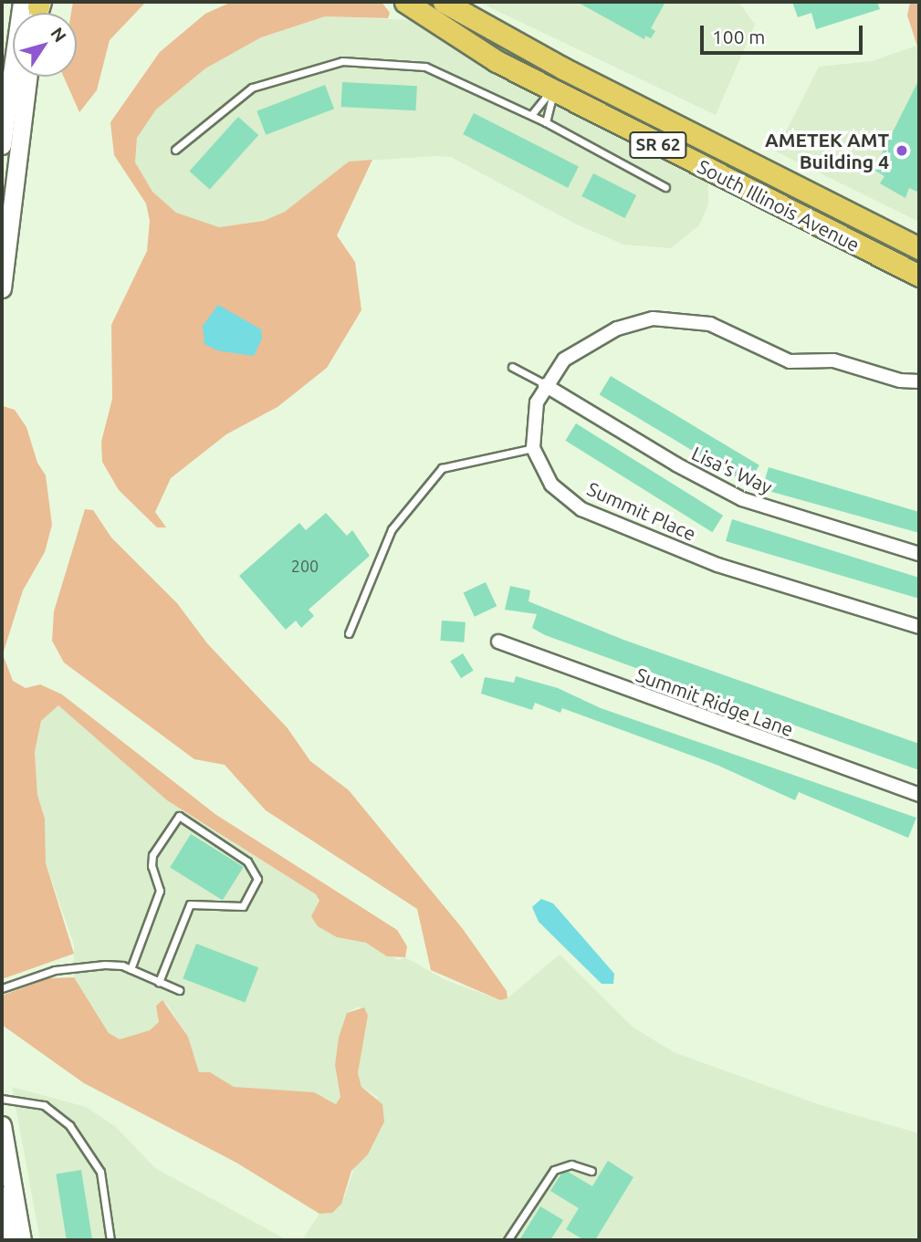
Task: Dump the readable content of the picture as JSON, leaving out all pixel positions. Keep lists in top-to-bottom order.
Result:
{
  "streets": {
    "highway": ["SR 62", "South Illinois Avenue"],
    "street": ["Lisa's Way", "Summit Place", "Summit Ridge Lane"]
  },
  "places": ["AMETEK AMT Building 4"],
  "house_numbers": ["200"],
  "scale_bar": "100 m",
  "north": "top right"
}
